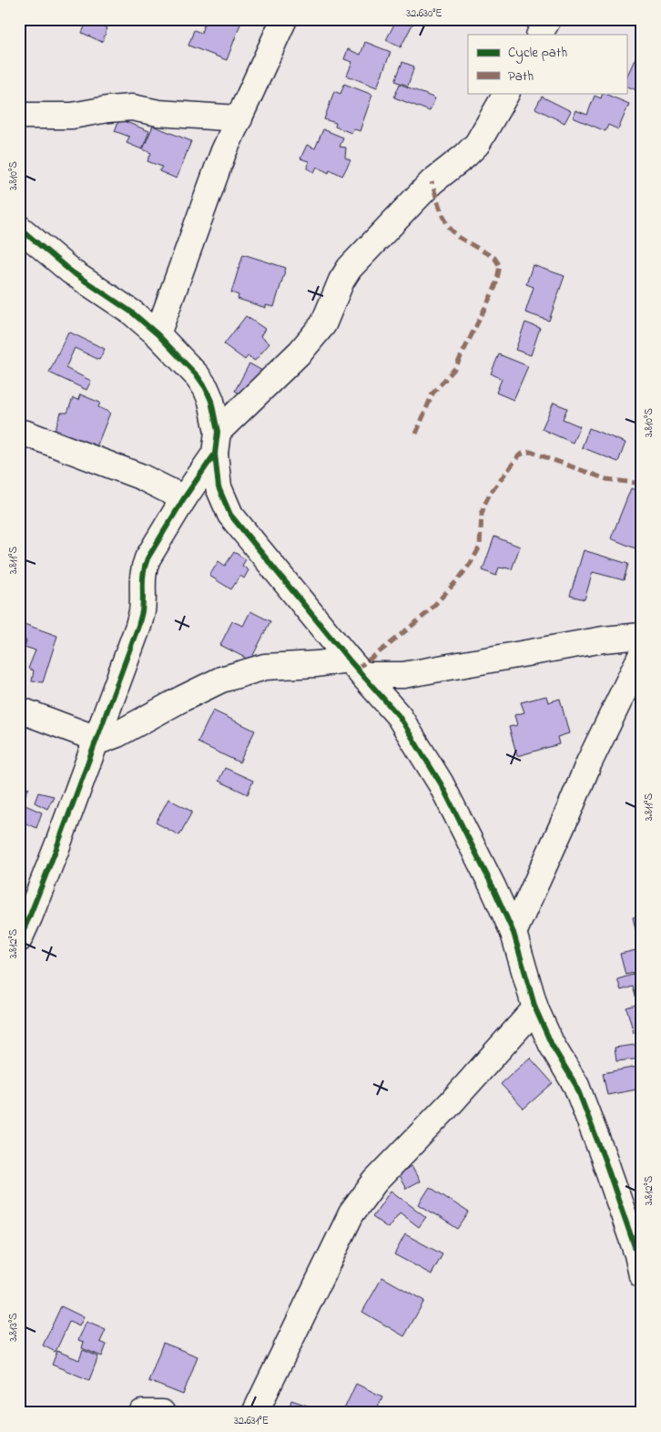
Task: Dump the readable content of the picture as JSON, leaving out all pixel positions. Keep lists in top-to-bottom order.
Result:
{
  "legend": ["Cycle path", "Path"],
  "coordinates": [
    "32.630°E",
    "3.810°S",
    "3.811°S",
    "3.812°S",
    "3.813°S",
    "32.631°E"
  ]
}
